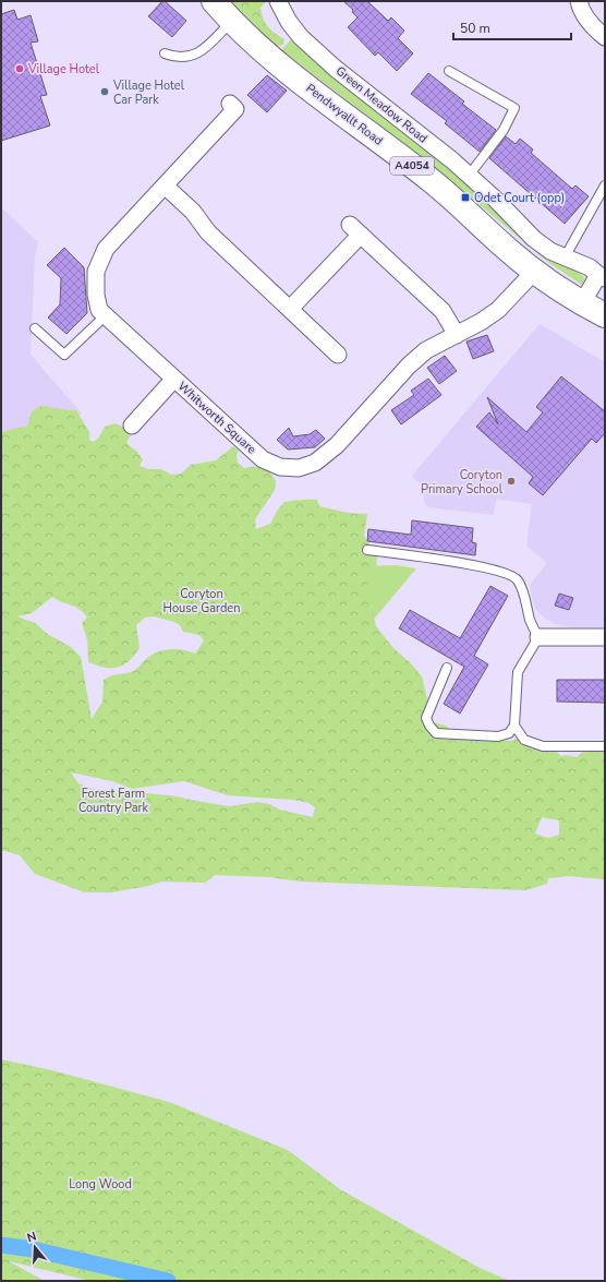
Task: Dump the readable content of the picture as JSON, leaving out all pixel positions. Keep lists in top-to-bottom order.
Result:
{
  "streets": {
    "main road": ["Pendwyallt Road", "A4054"],
    "street": ["Green Meadow Road", "Whitworth Square"]
  },
  "crossings": [
    ["Green Meadow Road", "Pendwyallt Road"],
    ["Pendwyallt Road", "Whitworth Square"]
  ],
  "parks": ["Coryton House Garden", "Forest Farm Country Park", "Long Wood"],
  "places": {
    "other": ["Village Hotel", "Village Hotel Car Park", "Coryton Primary School"],
    "transit": ["Odet Court (opp)"]
  },
  "scale_bar": "50 m",
  "north": "top"
}
